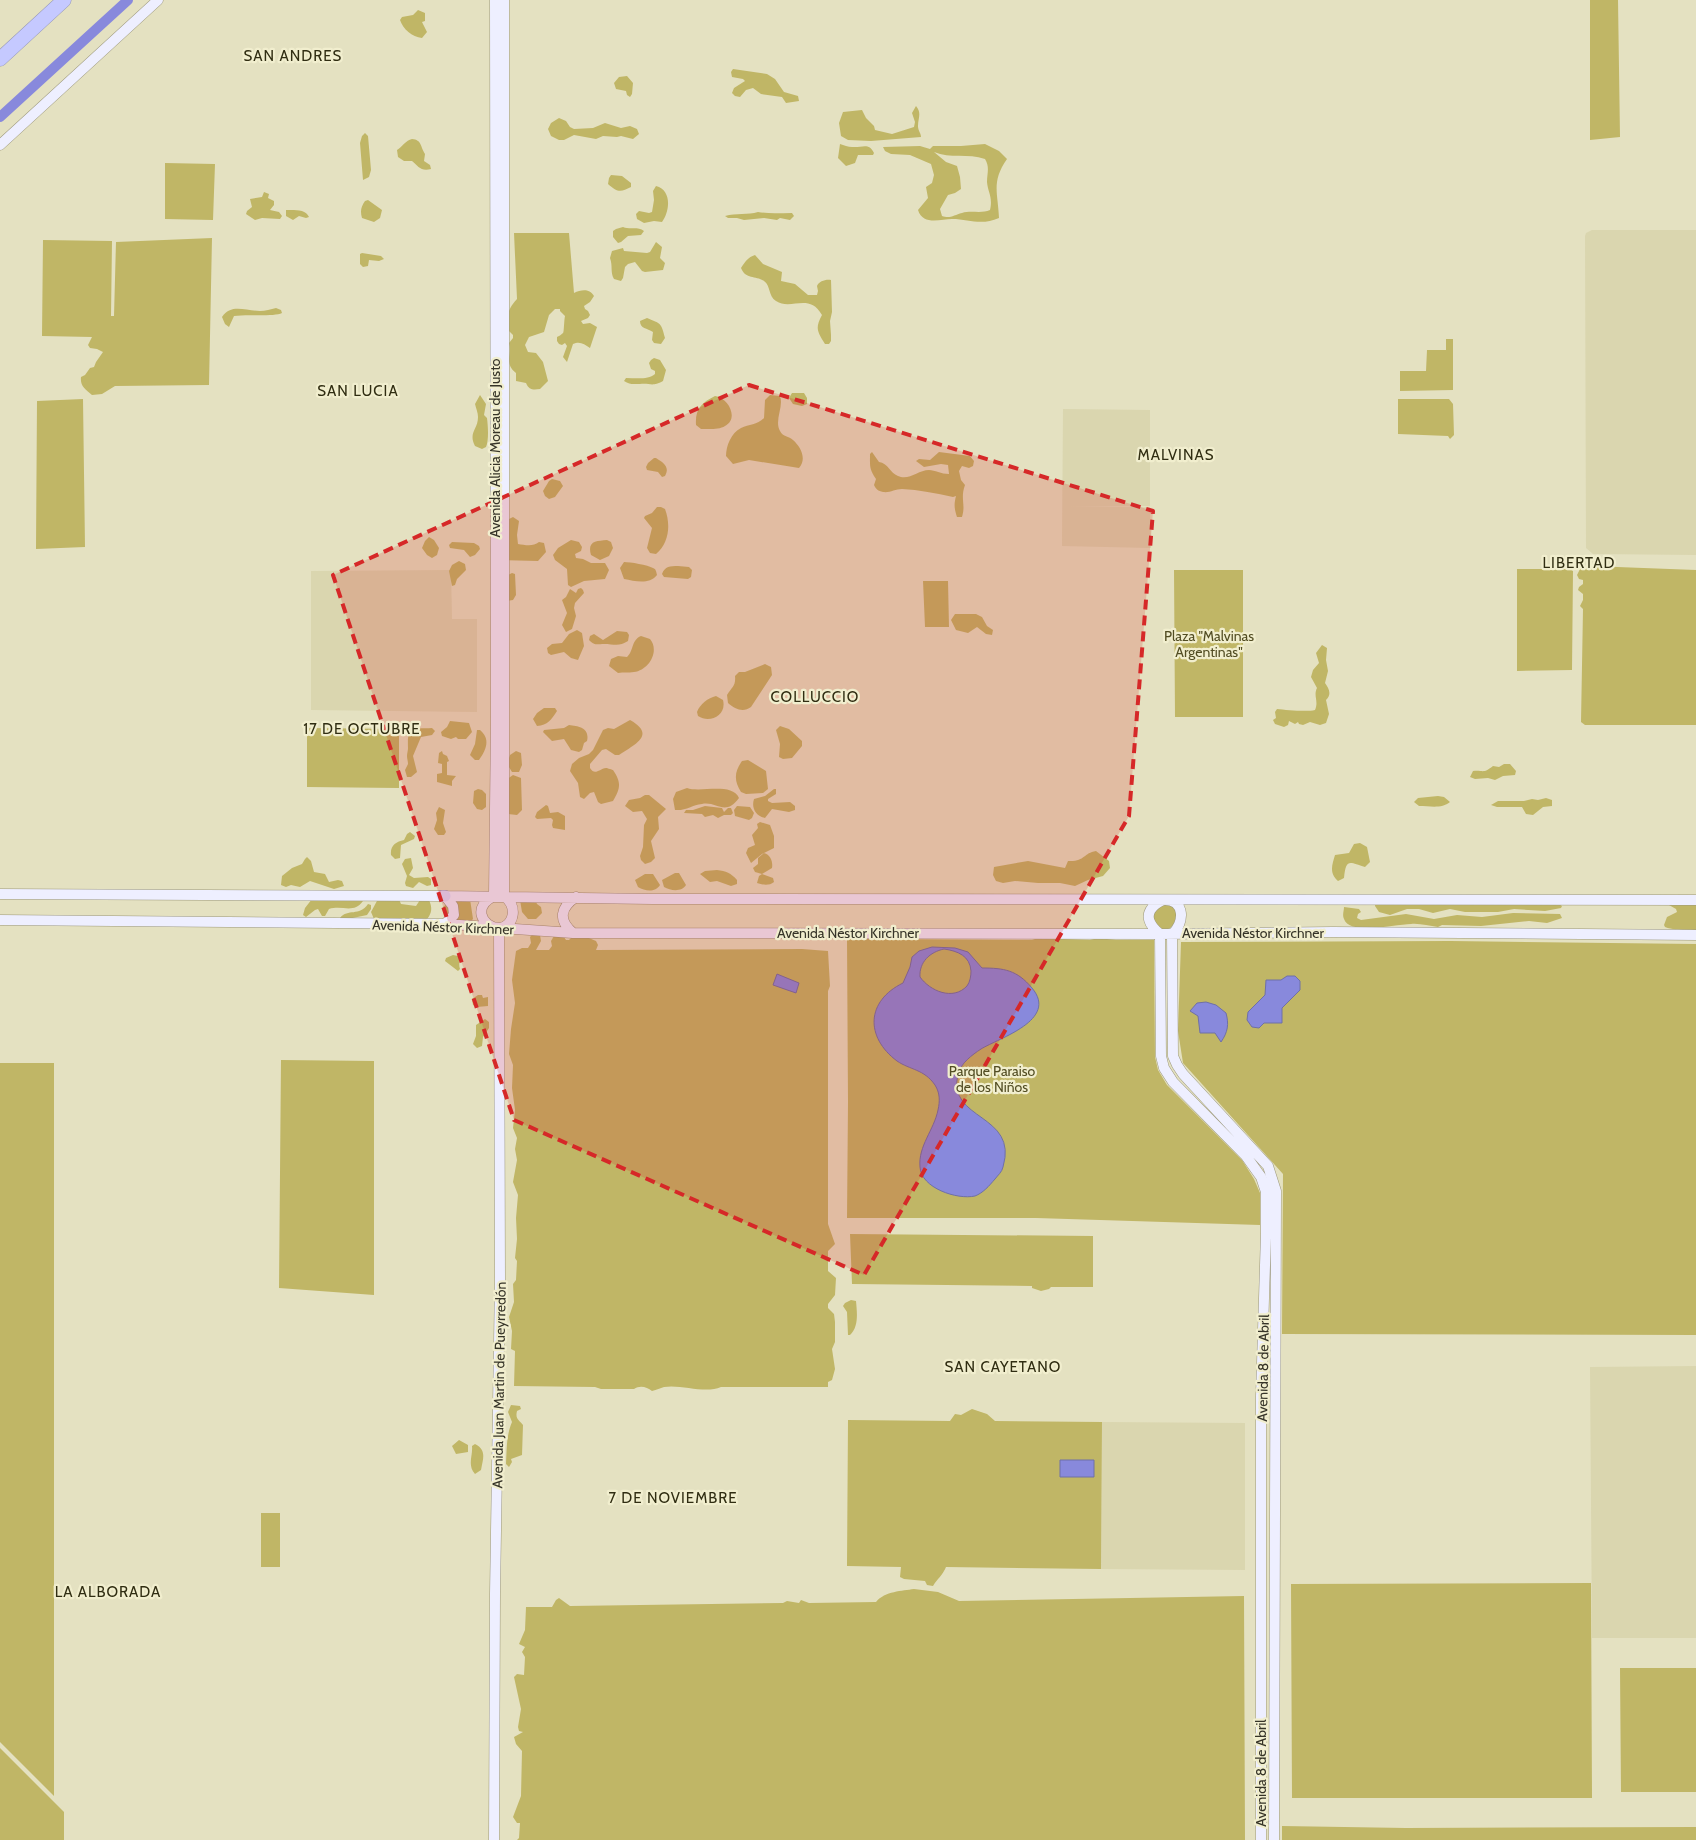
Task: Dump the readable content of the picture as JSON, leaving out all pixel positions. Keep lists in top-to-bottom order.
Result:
{
  "streets": {
    "main road": [
      "Avenida Alicia Moreau de Justo",
      "Avenida Néstor Kirchner",
      "Avenida 8 de Abril",
      "Avenida Juan Martin de Pueyrredón"
    ]
  },
  "crossings": [
    ["Avenida Alicia Moreau de Justo", "Avenida Néstor Kirchner"],
    ["Avenida Alicia Moreau de Justo", "Avenida Juan Martin de Pueyrredón"],
    ["Avenida Néstor Kirchner", "Avenida 8 de Abril"],
    ["Avenida Néstor Kirchner", "Avenida Juan Martin de Pueyrredón"]
  ],
  "districts": [
    "SAN ANDRES",
    "SAN LUCIA",
    "MALVINAS",
    "LIBERTAD",
    "COLLUCCIO",
    "17 DE OCTUBRE",
    "SAN CAYETANO",
    "7 DE NOVIEMBRE",
    "LA ALBORADA"
  ],
  "parks": ["Plaza \"Malvinas Argentinas\"", "Parque Paraiso de los Niños"]
}
